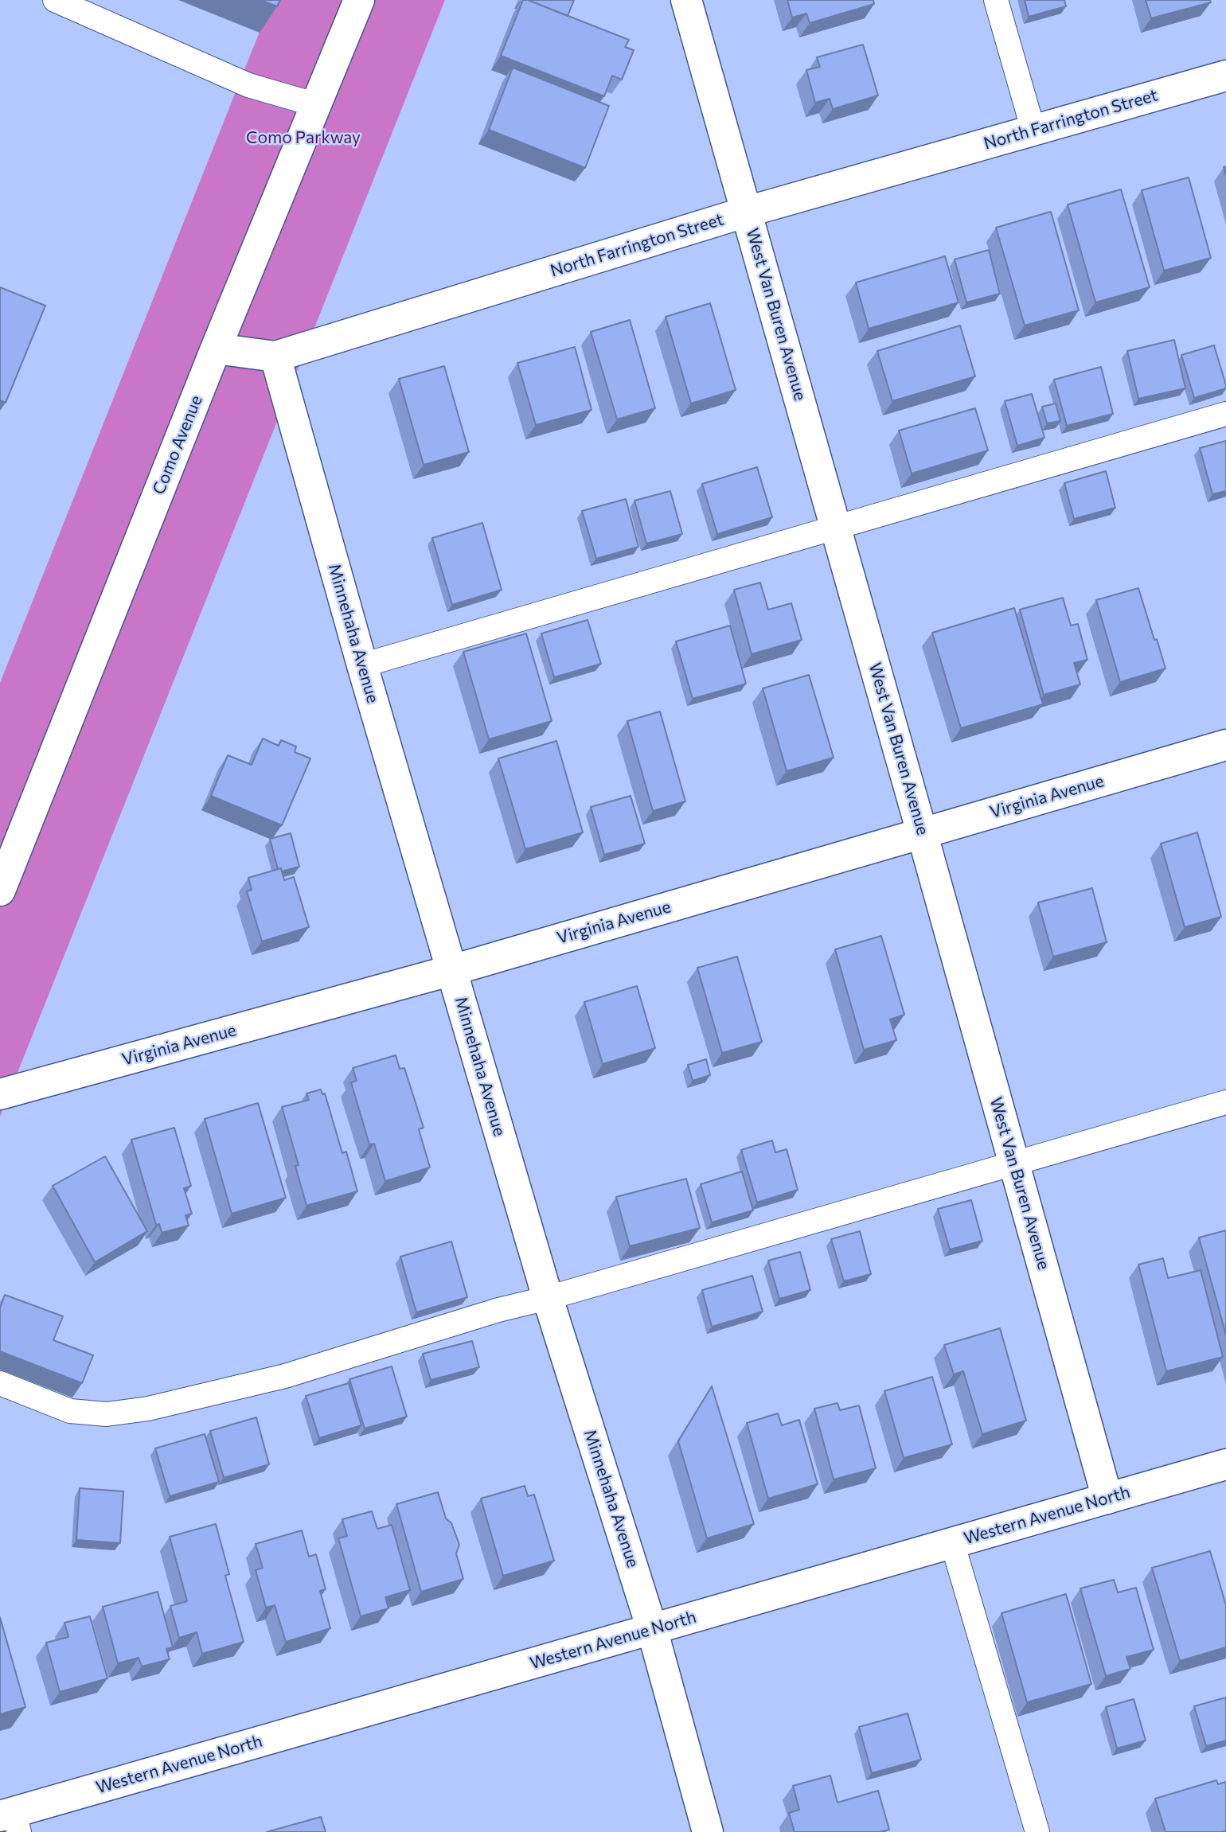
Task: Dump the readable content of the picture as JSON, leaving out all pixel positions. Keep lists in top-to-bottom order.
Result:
{
  "streets": {
    "street": [
      "North Farrington Street",
      "West Van Buren Avenue",
      "Como Avenue",
      "Minnehaha Avenue",
      "Virginia Avenue",
      "Western Avenue North"
    ]
  },
  "crossings": [
    ["North Farrington Street", "West Van Buren Avenue"],
    ["North Farrington Street", "Minnehaha Avenue"],
    ["West Van Buren Avenue", "Virginia Avenue"],
    ["West Van Buren Avenue", "Western Avenue North"],
    ["Minnehaha Avenue", "Virginia Avenue"],
    ["Minnehaha Avenue", "Western Avenue North"]
  ],
  "parks": ["Como Parkway"]
}
